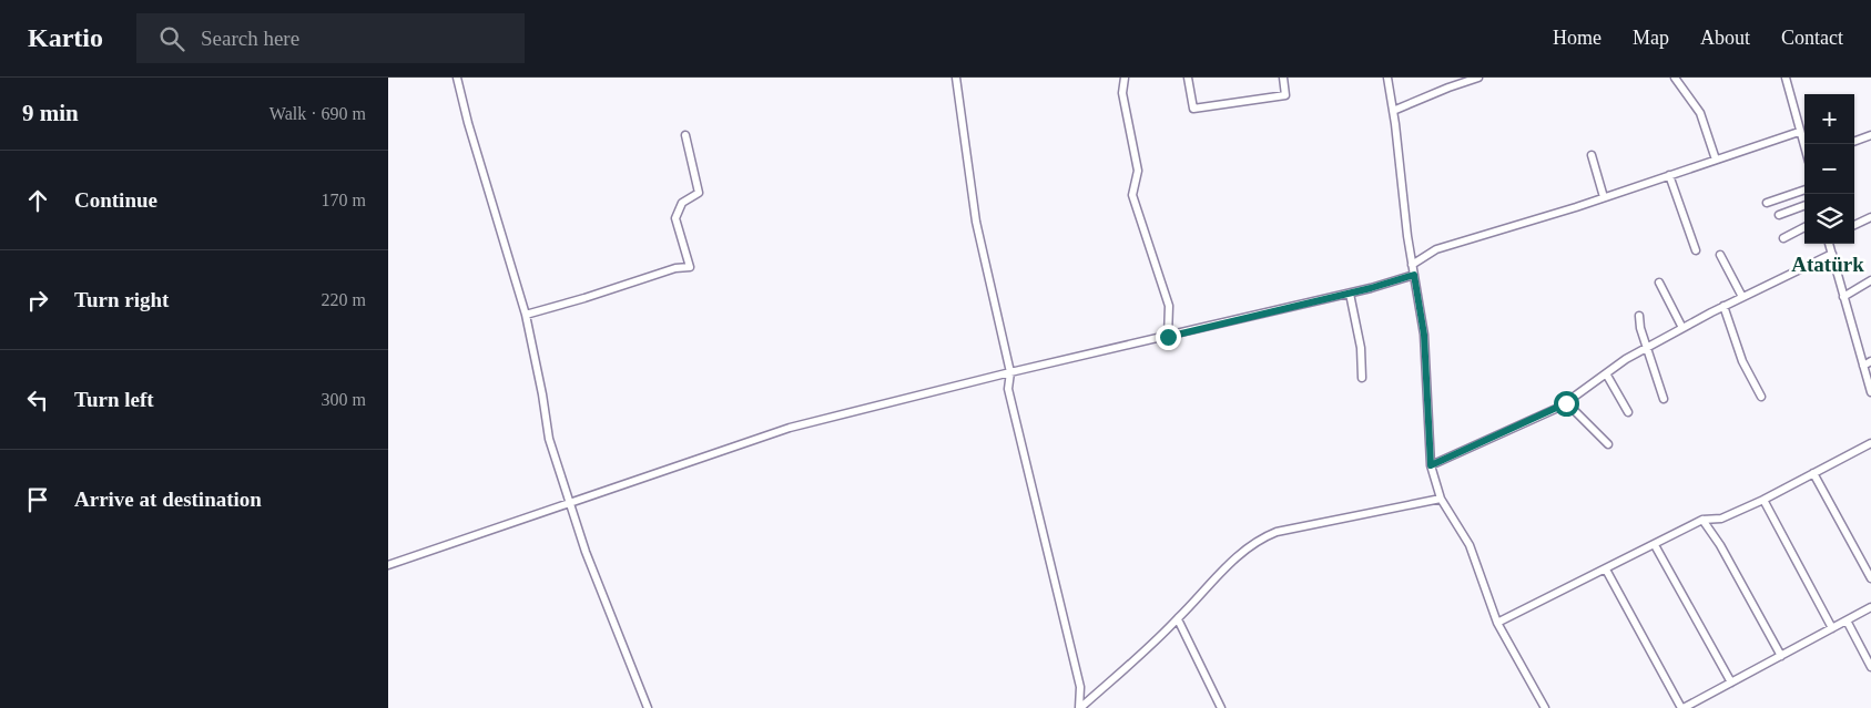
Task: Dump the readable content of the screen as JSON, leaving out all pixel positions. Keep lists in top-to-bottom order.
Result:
{
  "districts": ["Atatürk"],
  "page": {
    "header": "Kartio",
    "search": "Search here",
    "nav": [
      "Home",
      "Map",
      "About",
      "Contact"
    ],
    "heading": ["9 min", "Walk · 690 m"],
    "map_buttons": ["+", "−"],
    "list": [
      ["Continue", "170 m"],
      ["Turn right", "220 m"],
      ["Turn left", "300 m"],
      "Arrive at destination"
    ]
  }
}
